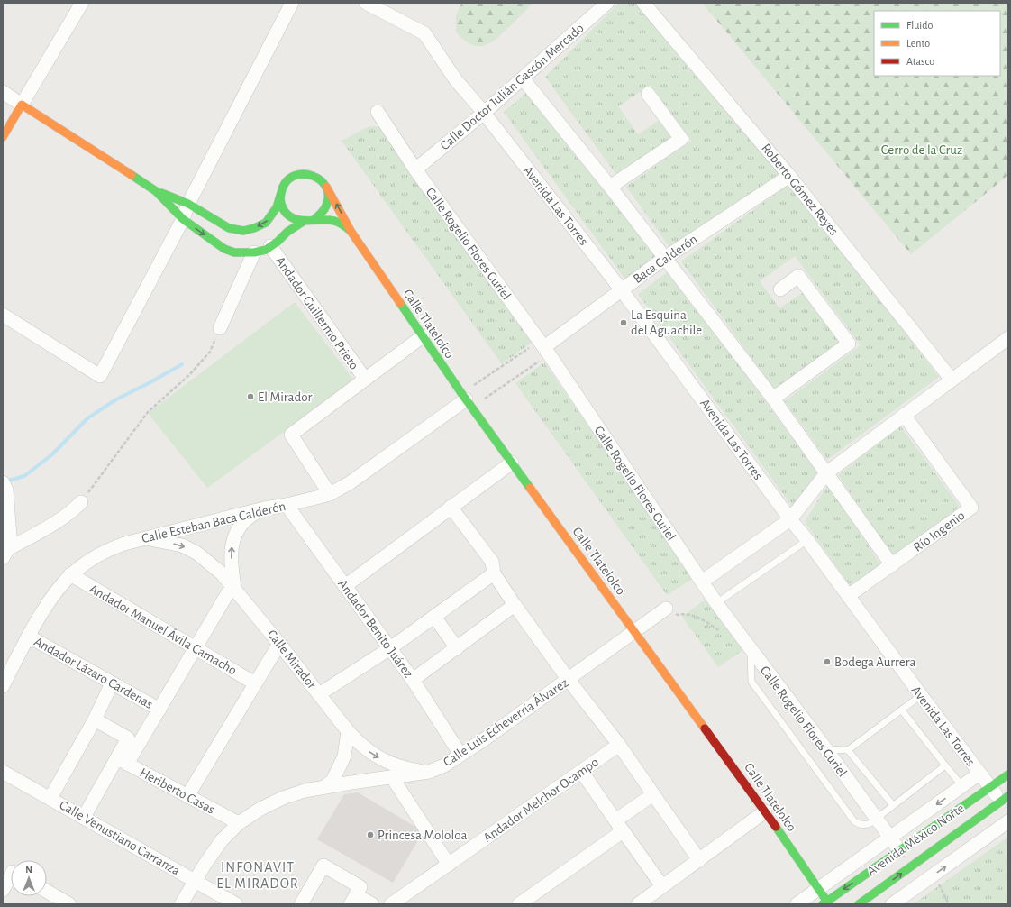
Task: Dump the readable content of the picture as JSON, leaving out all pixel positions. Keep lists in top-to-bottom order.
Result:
{
  "streets": {
    "street": [
      "Calle Doctor Julián Gascón Mercado",
      "Roberto Gómez Reyes",
      "Avenida Las Torres",
      "Calle Rogelio Flores Curiel",
      "Baca Calderón",
      "Andador Guillermo Prieto",
      "Calle Tlatelolco",
      "Calle Esteban Baca Calderón",
      "Río Ingenio",
      "Andador Benito Juárez",
      "Andador Manuel Ávila Camacho",
      "Calle Mirador",
      "Andador Lázaro Cárdenas",
      "Calle Luis Echeverría Álvarez",
      "Heriberto Casas",
      "Andador Melchor Ocampo",
      "Calle Venustiano Carranza",
      "Avenida México Norte"
    ]
  },
  "crossings": [
    ["Calle Doctor Julián Gascón Mercado", "Avenida Las Torres"],
    ["Calle Doctor Julián Gascón Mercado", "Calle Rogelio Flores Curiel"],
    ["Roberto Gómez Reyes", "Baca Calderón"],
    ["Avenida Las Torres", "Baca Calderón"],
    ["Avenida Las Torres", "Río Ingenio"],
    ["Avenida Las Torres", "Avenida México Norte"],
    ["Calle Rogelio Flores Curiel", "Baca Calderón"],
    ["Calle Rogelio Flores Curiel", "Avenida México Norte"],
    ["Calle Tlatelolco", "Calle Esteban Baca Calderón"],
    ["Calle Tlatelolco", "Calle Luis Echeverría Álvarez"],
    ["Calle Tlatelolco", "Avenida México Norte"],
    ["Calle Esteban Baca Calderón", "Andador Benito Juárez"],
    ["Calle Esteban Baca Calderón", "Andador Manuel Ávila Camacho"],
    ["Calle Esteban Baca Calderón", "Calle Mirador"],
    ["Calle Esteban Baca Calderón", "Andador Lázaro Cárdenas"],
    ["Andador Benito Juárez", "Calle Luis Echeverría Álvarez"],
    ["Calle Mirador", "Calle Luis Echeverría Álvarez"],
    ["Calle Luis Echeverría Álvarez", "Heriberto Casas"],
    ["Calle Luis Echeverría Álvarez", "Calle Venustiano Carranza"]
  ],
  "districts": ["INFONAVIT EL MIRADOR"],
  "parks": ["Cerro de la Cruz"],
  "places": [
    "La Esquina del Aguachile",
    "El Mirador",
    "Bodega Aurrera",
    "Princesa Mololoa"
  ],
  "legend": ["Fluido", "Lento", "Atasco"],
  "north": "top"
}
